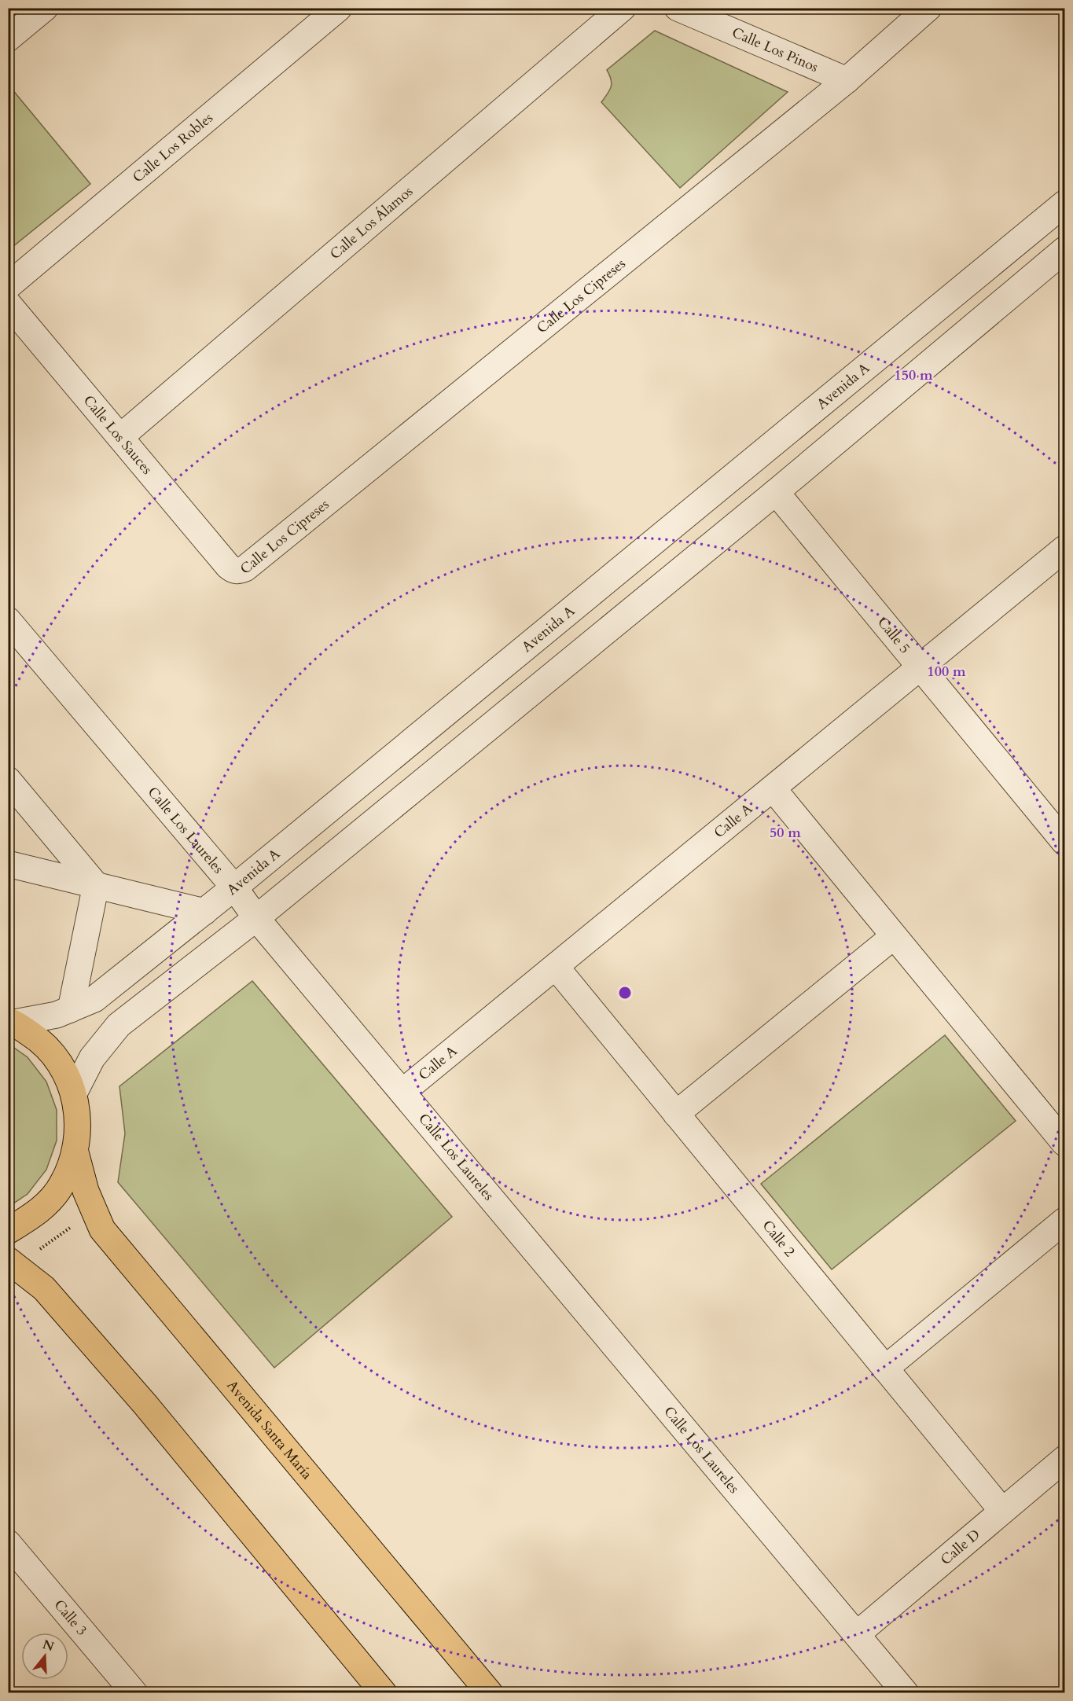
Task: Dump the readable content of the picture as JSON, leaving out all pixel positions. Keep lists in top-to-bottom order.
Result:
{
  "streets": {
    "main road": ["Avenida Santa María"],
    "street": [
      "Calle Los Pinos",
      "Calle Los Robles",
      "Calle Los Álamos",
      "Calle Los Cipreses",
      "Avenida A",
      "Calle Los Sauces",
      "Calle 5",
      "Calle A",
      "Calle Los Laureles",
      "Calle 2",
      "Calle D",
      "Calle 3"
    ]
  },
  "crossings": [
    ["Calle Los Pinos", "Calle Los Cipreses"],
    ["Calle Los Álamos", "Calle Los Sauces"],
    ["Calle Los Cipreses", "Calle Los Sauces"],
    ["Avenida A", "Calle Los Laureles"],
    ["Calle 5", "Calle A"],
    ["Calle A", "Calle Los Laureles"],
    ["Calle A", "Calle 2"],
    ["Calle Los Laureles", "Calle D"],
    ["Calle 2", "Calle D"]
  ],
  "north": "top",
  "rings": ["150 m", "100 m", "50 m"]
}
